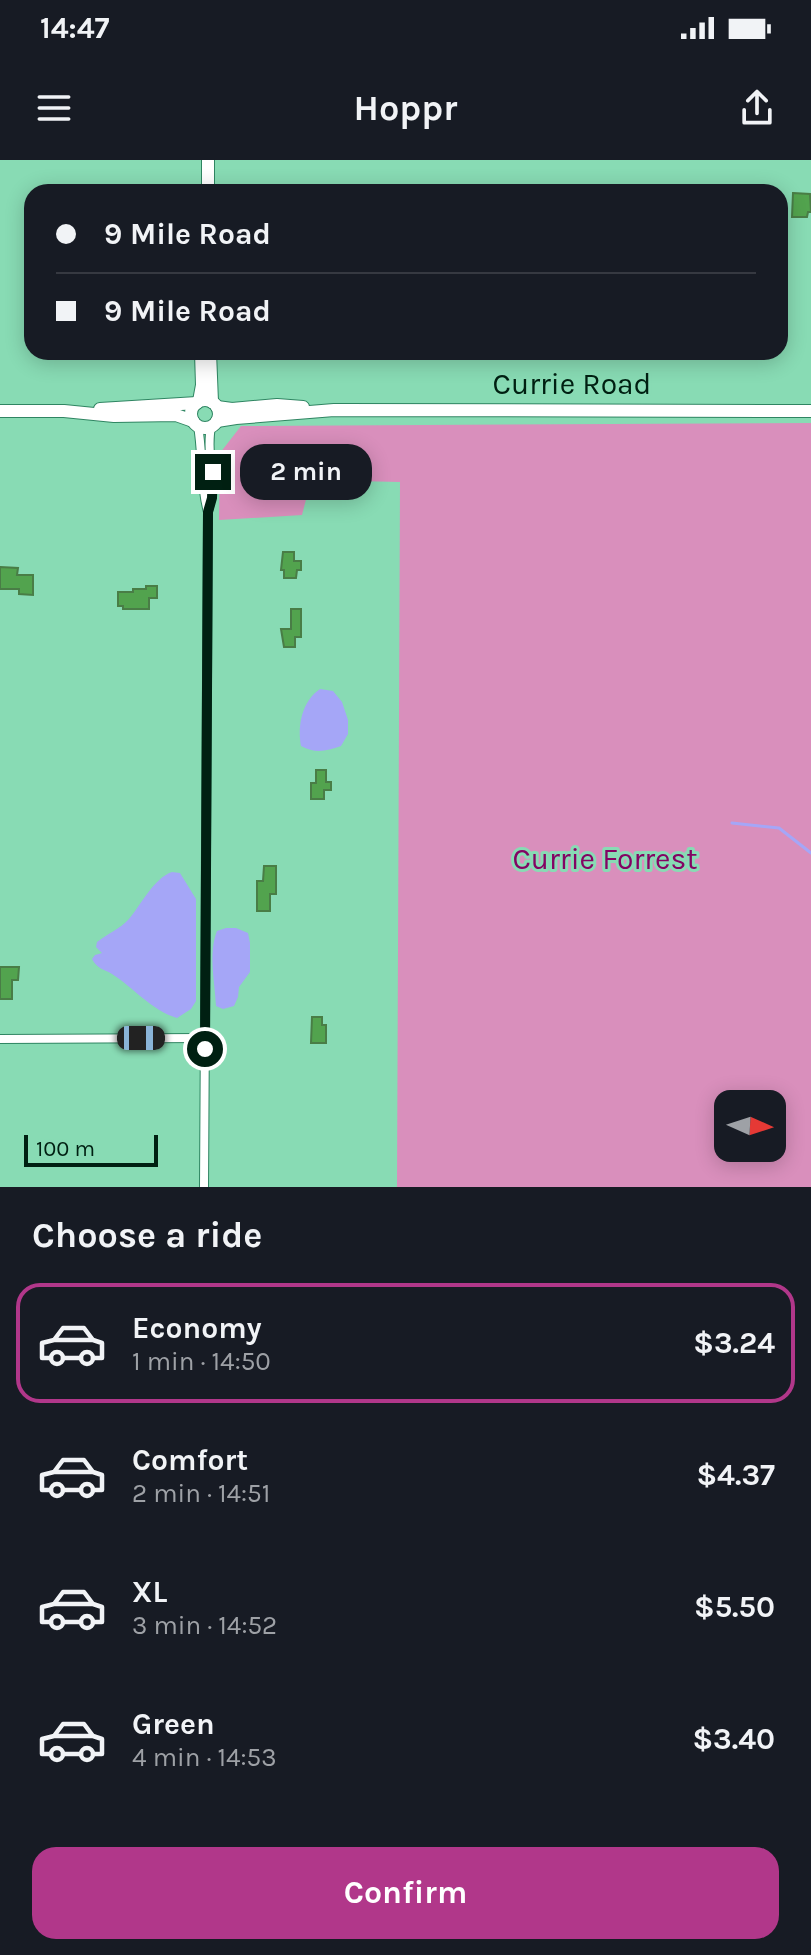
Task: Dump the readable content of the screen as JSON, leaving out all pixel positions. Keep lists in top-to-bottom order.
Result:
{
  "streets": {
    "street": ["Currie Road"]
  },
  "parks": ["Currie Forrest"],
  "scale_bar": "100 m",
  "north": "right",
  "page": {
    "status": "14:47",
    "header": "Hoppr",
    "banner": ["9 Mile Road", "9 Mile Road"],
    "bubble": "2 min",
    "scale": "100 m",
    "heading": "Choose a ride",
    "list": [
      {
        "name": "Economy",
        "note": "1 min · 14:50",
        "value": "$3.24"
      },
      {
        "name": "Comfort",
        "note": "2 min · 14:51",
        "value": "$4.37"
      },
      {
        "name": "XL",
        "note": "3 min · 14:52",
        "value": "$5.50"
      },
      {
        "name": "Green",
        "note": "4 min · 14:53",
        "value": "$3.40"
      }
    ],
    "buttons": "Confirm"
  }
}
